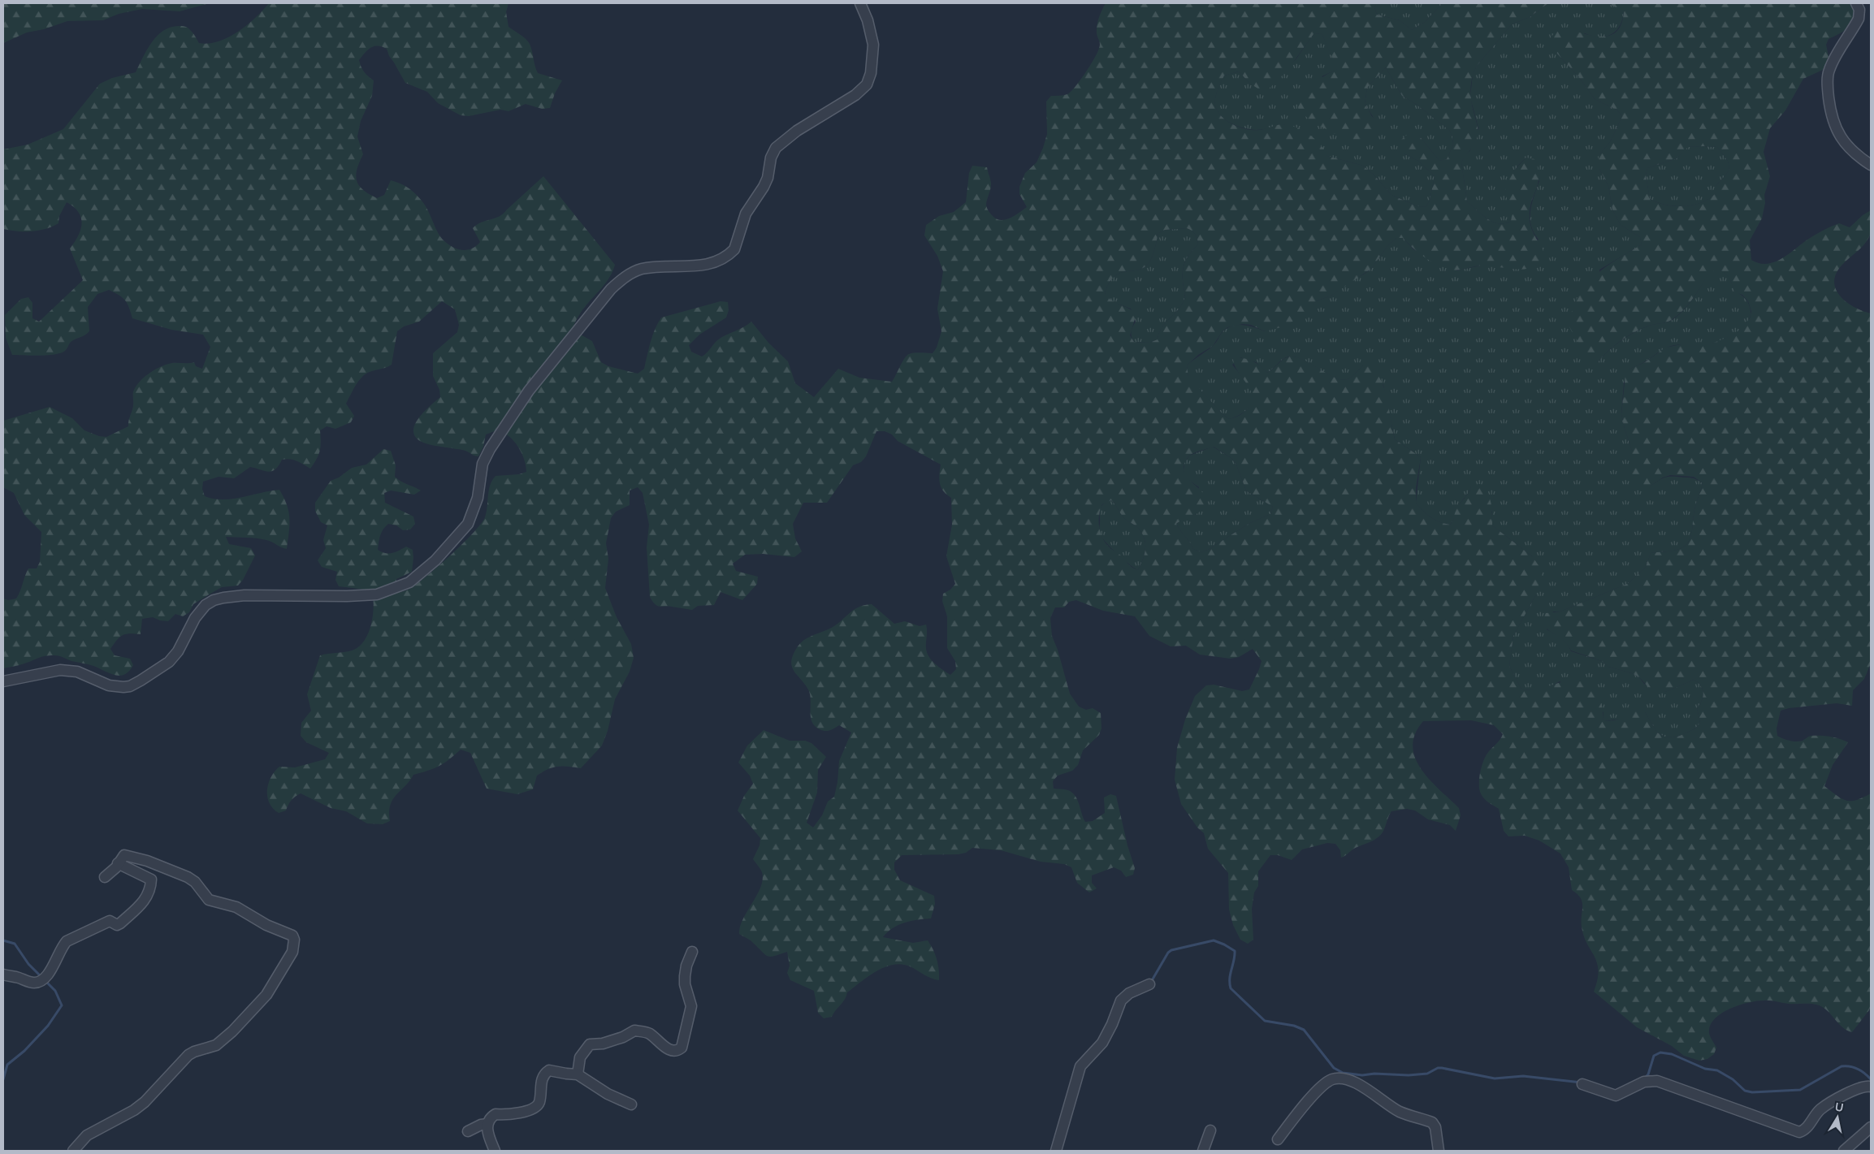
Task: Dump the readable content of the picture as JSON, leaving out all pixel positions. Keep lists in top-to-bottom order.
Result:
{
  "north": "top"
}
